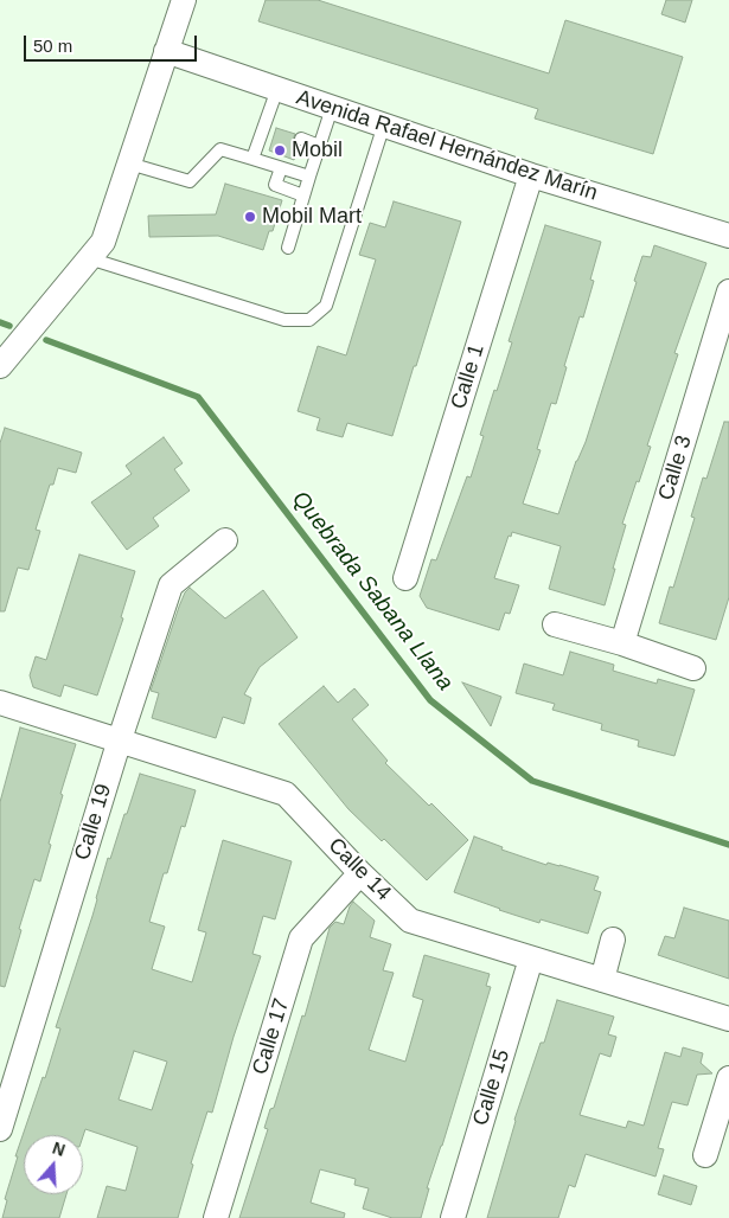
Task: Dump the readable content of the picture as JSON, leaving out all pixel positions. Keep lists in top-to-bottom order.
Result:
{
  "streets": {
    "street": [
      "Avenida Rafael Hernández Marín",
      "Calle 1",
      "Calle 3",
      "Calle 19",
      "Calle 14",
      "Calle 17",
      "Calle 15"
    ]
  },
  "crossings": [
    ["Avenida Rafael Hernández Marín", "Calle 1"],
    ["Calle 19", "Calle 14"],
    ["Calle 14", "Calle 17"],
    ["Calle 14", "Calle 15"]
  ],
  "water": ["Quebrada Sabana Llana"],
  "places": ["Mobil", "Mobil Mart"],
  "scale_bar": "50 m",
  "north": "top"
}
